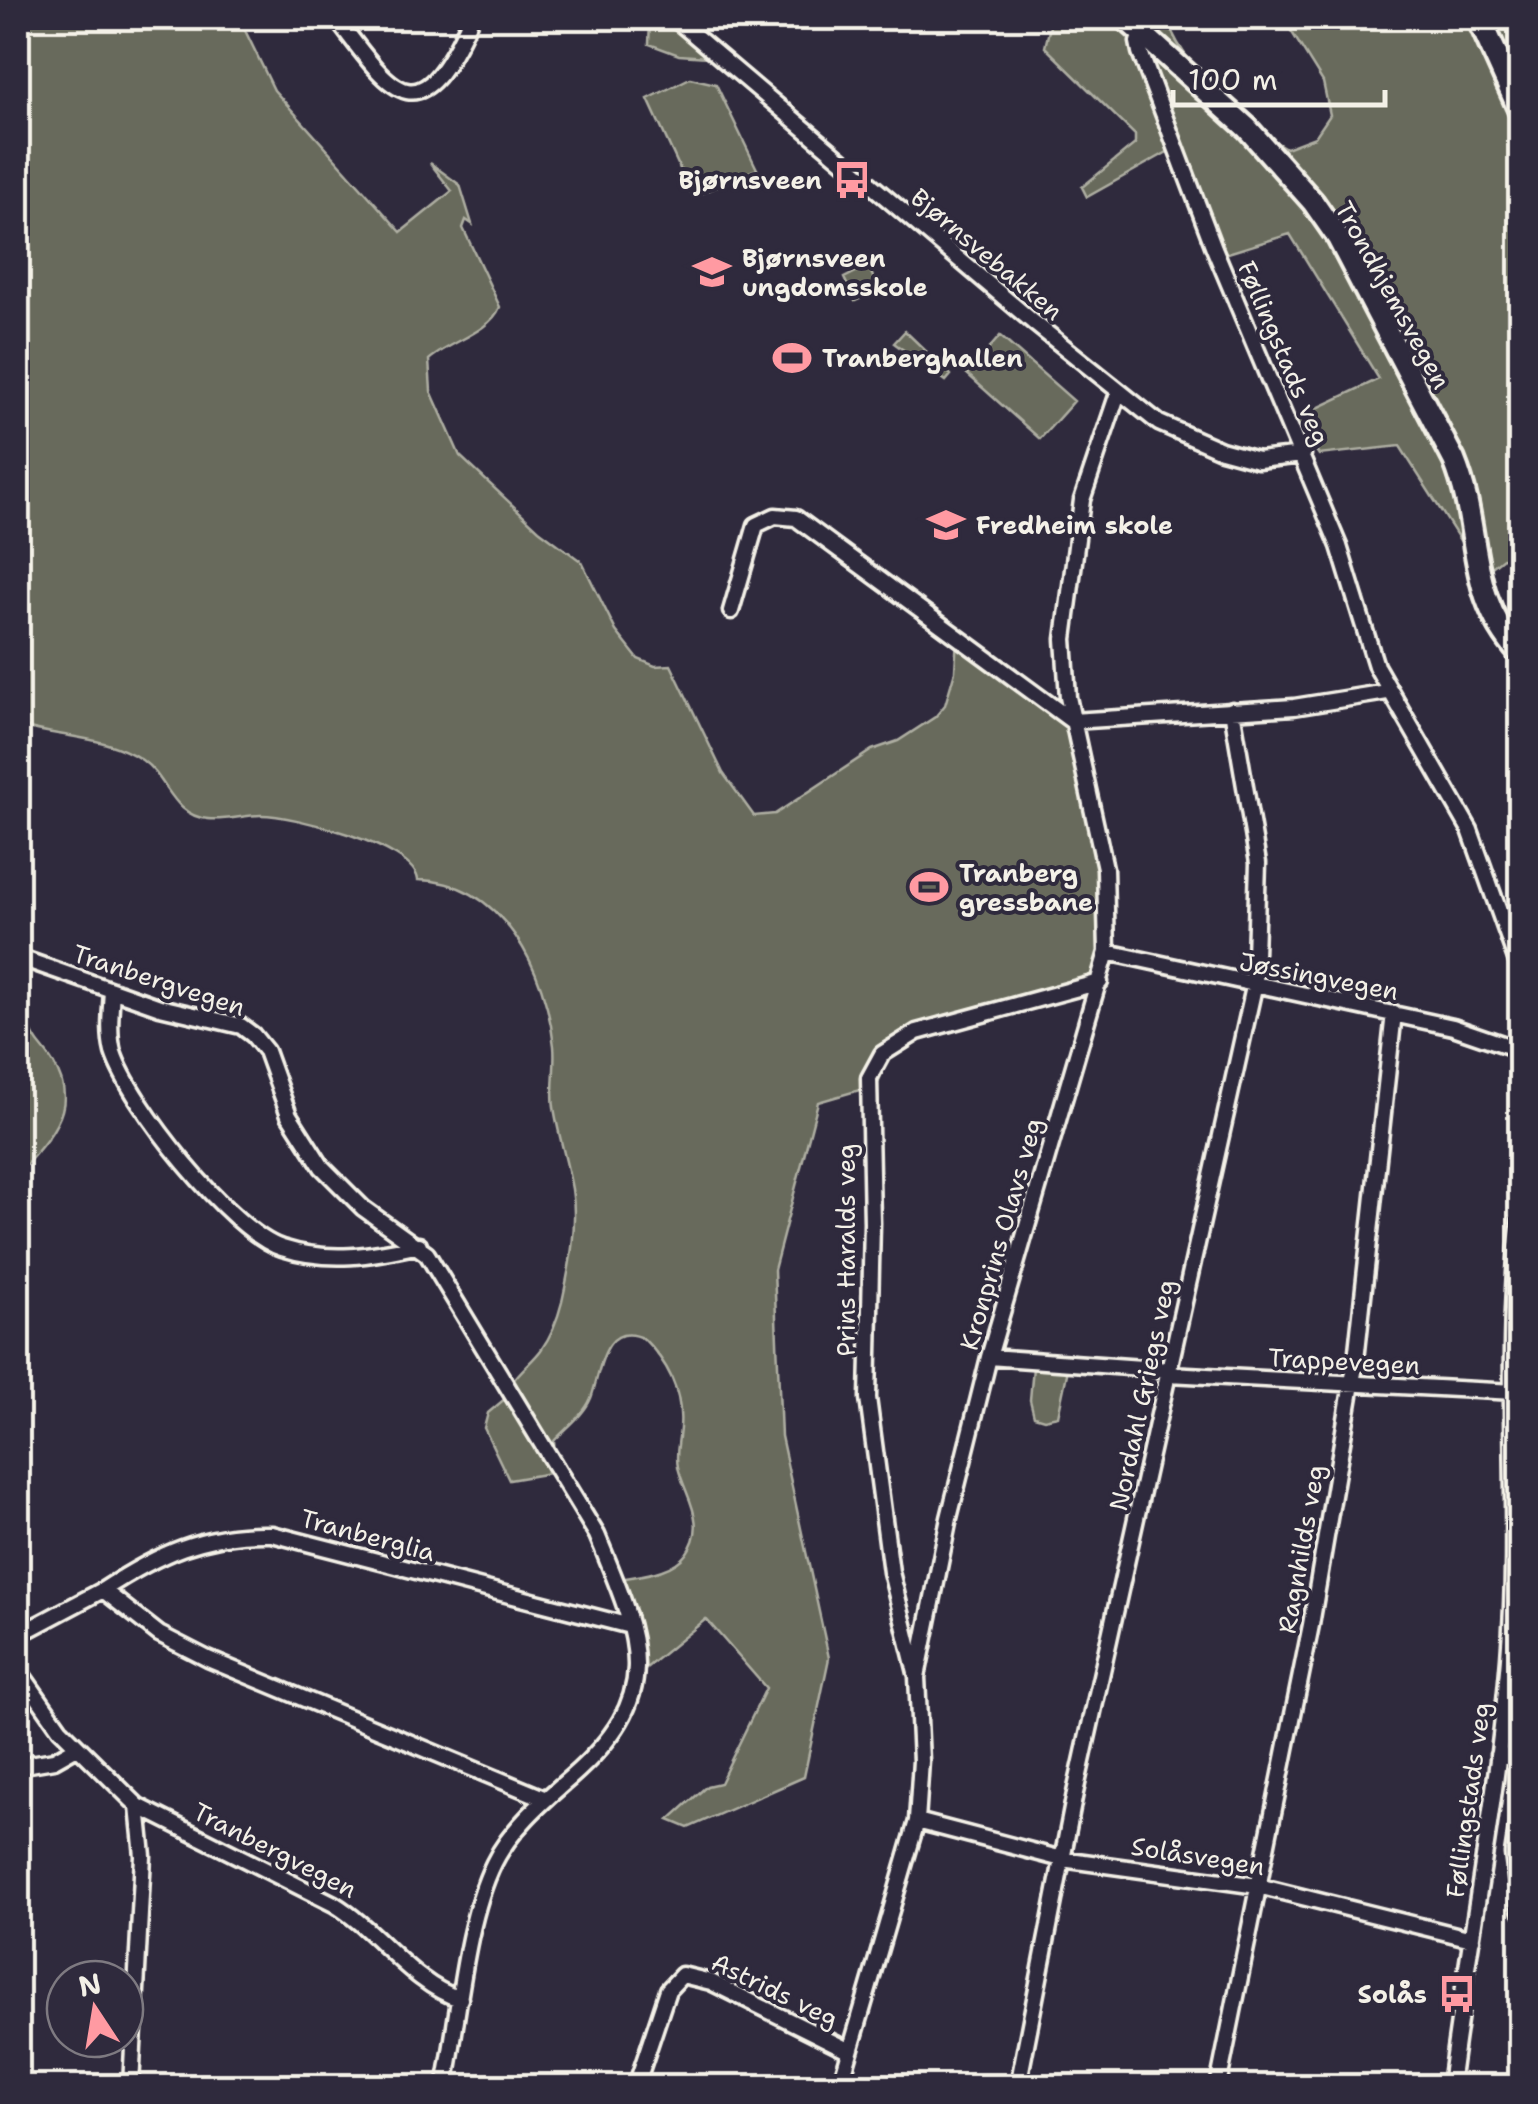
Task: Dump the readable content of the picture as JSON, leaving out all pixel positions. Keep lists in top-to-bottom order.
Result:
{
  "streets": {
    "main road": ["Trondhjemsvegen"],
    "street": [
      "Bjørnsvebakken",
      "Føllingstads veg",
      "Jøssingvegen",
      "Tranbergvegen",
      "Kronprins Olavs veg",
      "Prins Haralds veg",
      "Trappevegen",
      "Nordahl Griegs veg",
      "Tranberglia",
      "Ragnhilds veg",
      "Solåsvegen",
      "Astrids veg"
    ]
  },
  "crossings": [
    ["Bjørnsvebakken", "Føllingstads veg"],
    ["Bjørnsvebakken", "Kronprins Olavs veg"],
    ["Trondhjemsvegen", "Føllingstads veg"],
    ["Føllingstads veg", "Trappevegen"],
    ["Føllingstads veg", "Solåsvegen"],
    ["Jøssingvegen", "Kronprins Olavs veg"],
    ["Jøssingvegen", "Nordahl Griegs veg"],
    ["Jøssingvegen", "Ragnhilds veg"],
    ["Kronprins Olavs veg", "Prins Haralds veg"],
    ["Kronprins Olavs veg", "Trappevegen"],
    ["Kronprins Olavs veg", "Solåsvegen"],
    ["Kronprins Olavs veg", "Astrids veg"],
    ["Trappevegen", "Nordahl Griegs veg"],
    ["Trappevegen", "Ragnhilds veg"],
    ["Nordahl Griegs veg", "Solåsvegen"],
    ["Ragnhilds veg", "Solåsvegen"]
  ],
  "places": {
    "bus stop": ["Bjørnsveen", "Solås"],
    "school or university": ["Bjørnsveen ungdomsskole", "Fredheim skole"],
    "sports": ["Tranberghallen", "Tranberg gressbane"]
  },
  "scale_bar": "100 m",
  "north": "top"
}
